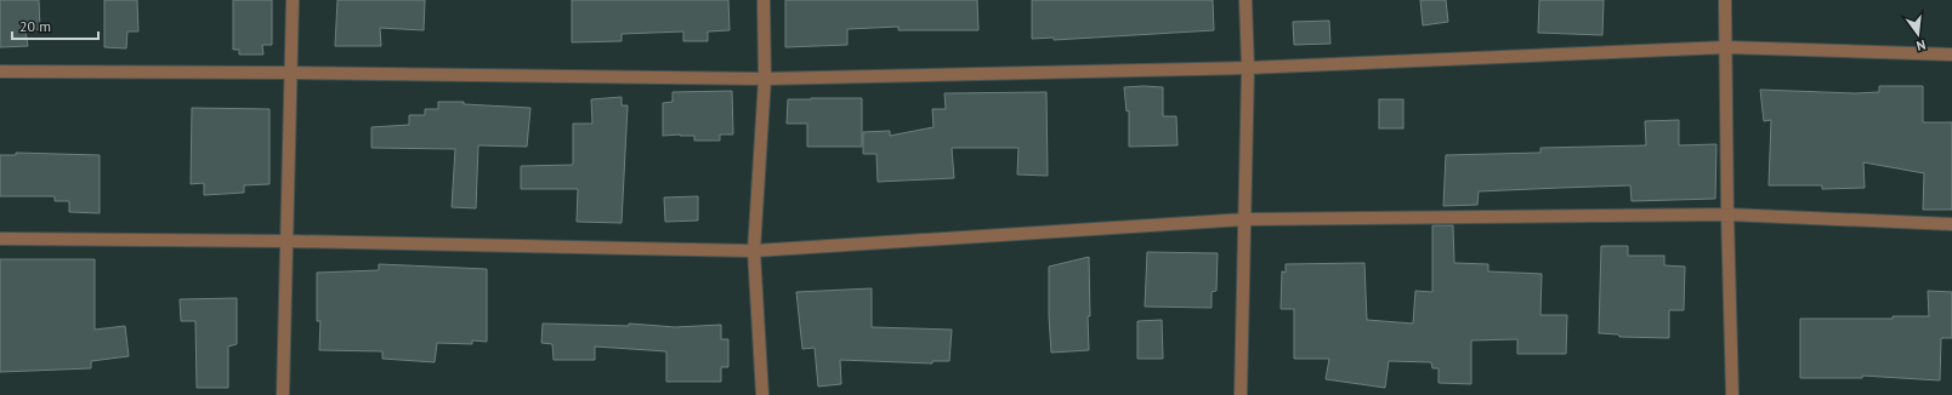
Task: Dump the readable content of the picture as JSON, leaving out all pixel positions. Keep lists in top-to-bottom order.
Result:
{
  "scale_bar": "20 m",
  "north": "bottom"
}
